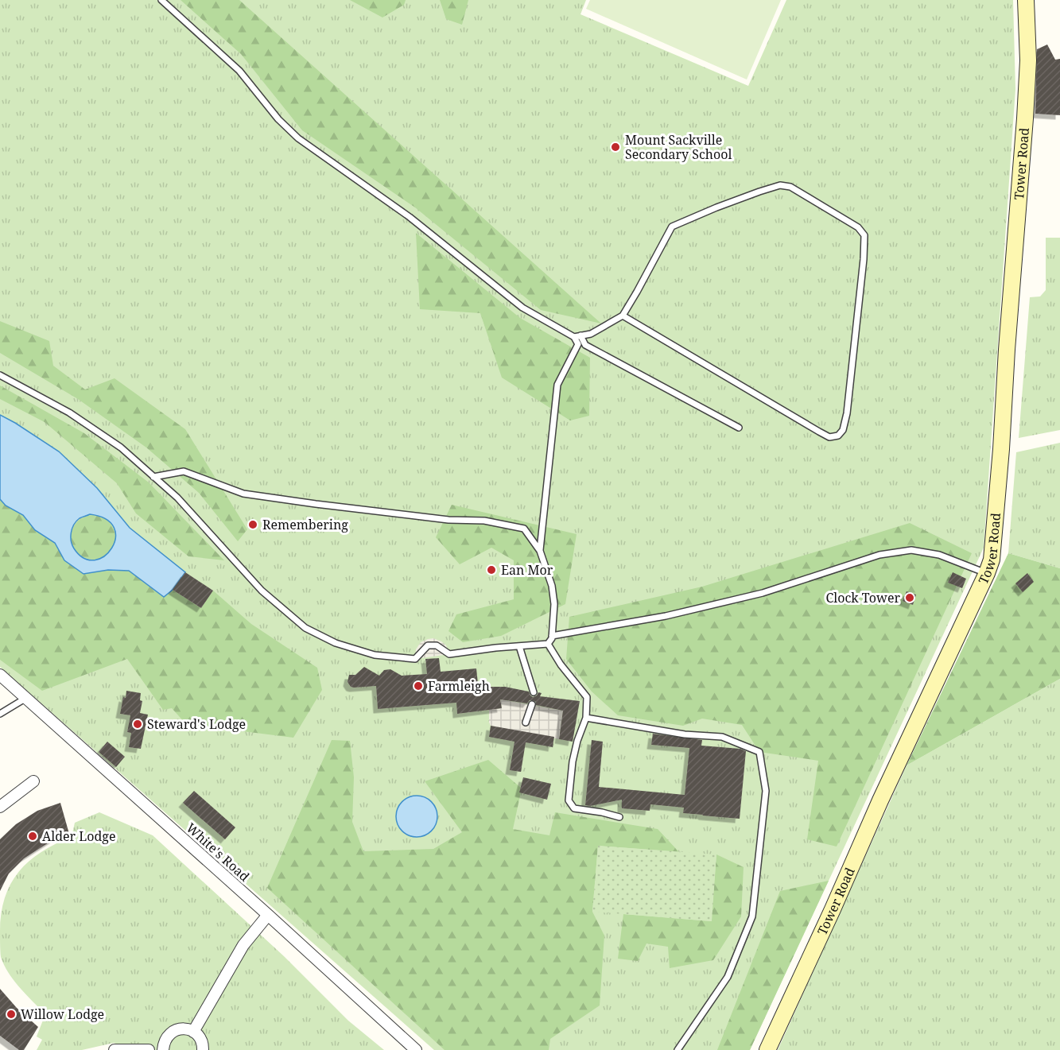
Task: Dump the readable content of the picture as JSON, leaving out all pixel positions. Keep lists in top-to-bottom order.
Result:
{
  "streets": {
    "street": ["Tower Road", "White's Road"]
  },
  "places": [
    "Mount Sackville Secondary School",
    "Remembering",
    "Ean Mor",
    "Clock Tower",
    "Farmleigh",
    "Steward's Lodge",
    "Alder Lodge",
    "Willow Lodge"
  ]
}
